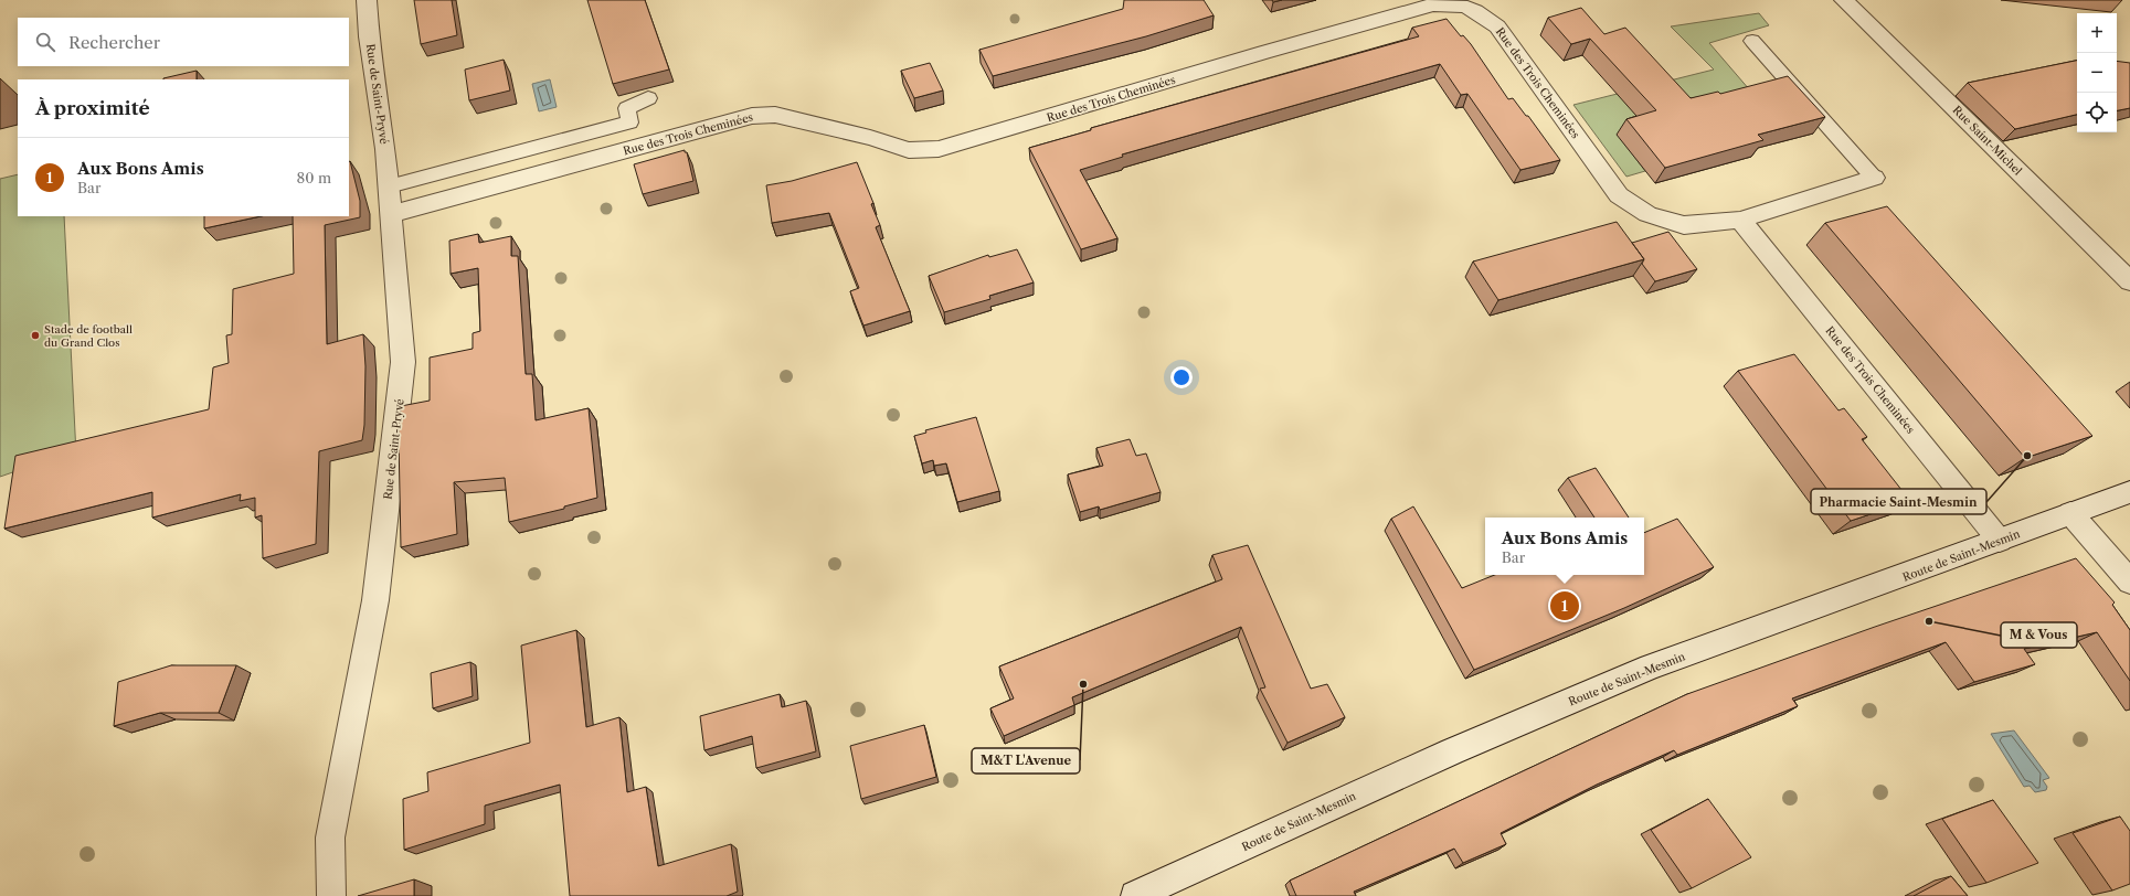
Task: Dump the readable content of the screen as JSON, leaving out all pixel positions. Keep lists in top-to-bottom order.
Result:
{
  "streets": {
    "street": [
      "Rue des Trois Cheminées",
      "Rue de Saint-Pryvé",
      "Rue Saint-Michel",
      "Route de Saint-Mesmin"
    ]
  },
  "crossings": [
    ["Rue des Trois Cheminées", "Rue de Saint-Pryvé"],
    ["Rue des Trois Cheminées", "Route de Saint-Mesmin"]
  ],
  "places": [
    "Stade de football du Grand Clos",
    "Pharmacie Saint-Mesmin",
    "M & Vous",
    "M&T L'Avenue"
  ],
  "page": {
    "map_buttons": ["+", "−"],
    "search": "Rechercher",
    "heading": "À proximité",
    "list": [
      {
        "mark": "1",
        "name": "Aux Bons Amis",
        "note": "Bar",
        "value": "80 m"
      }
    ],
    "popup": ["Aux Bons Amis", "Bar"],
    "pins": "1"
  }
}
